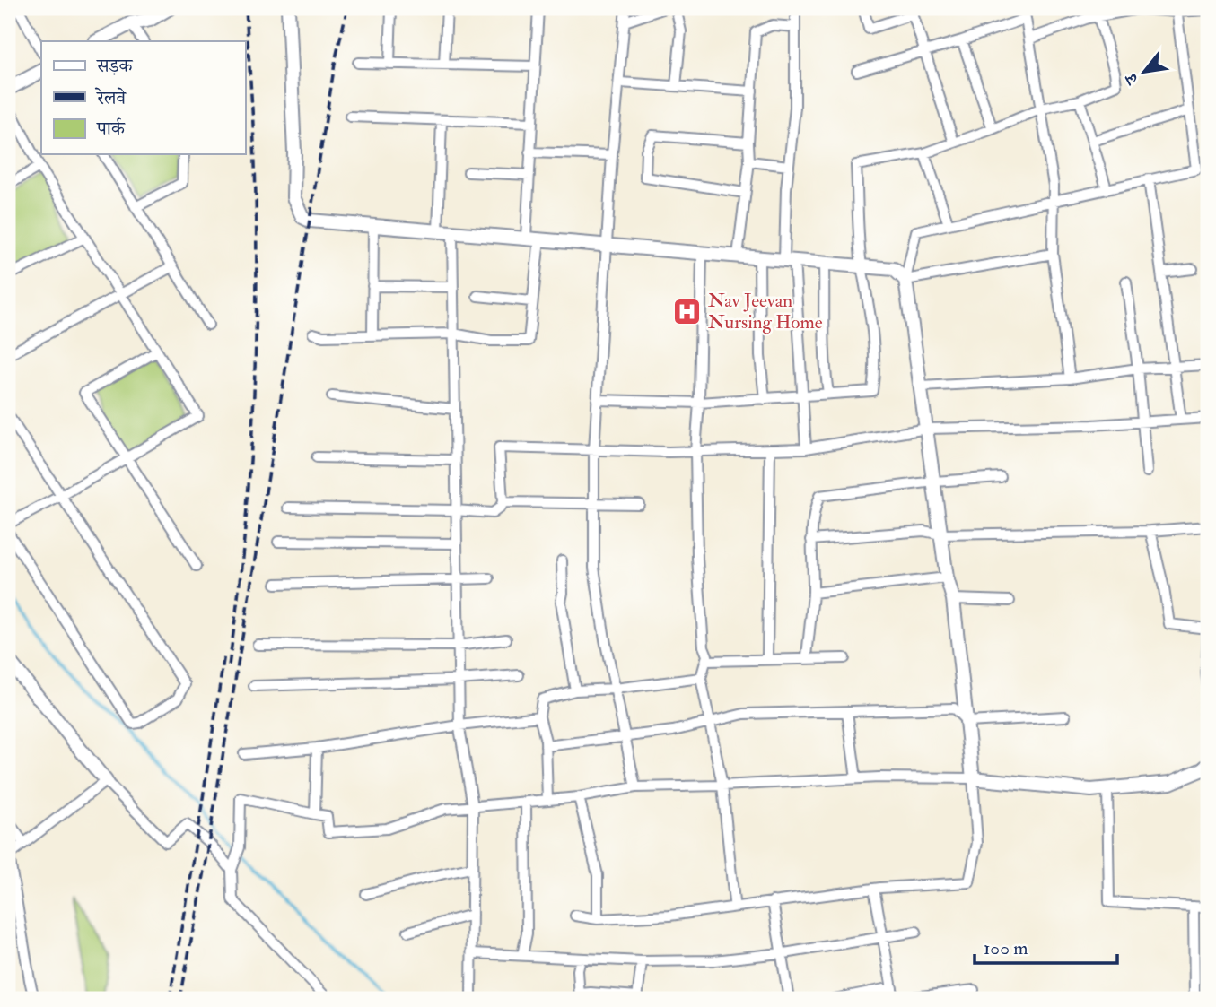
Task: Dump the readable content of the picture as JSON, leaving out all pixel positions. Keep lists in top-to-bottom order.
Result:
{
  "places": {
    "hospital": ["Nav Jeevan Nursing Home"]
  },
  "legend": ["सड़क", "रेलवे", "पार्क"],
  "scale_bar": "100 m",
  "north": "bottom left"
}
